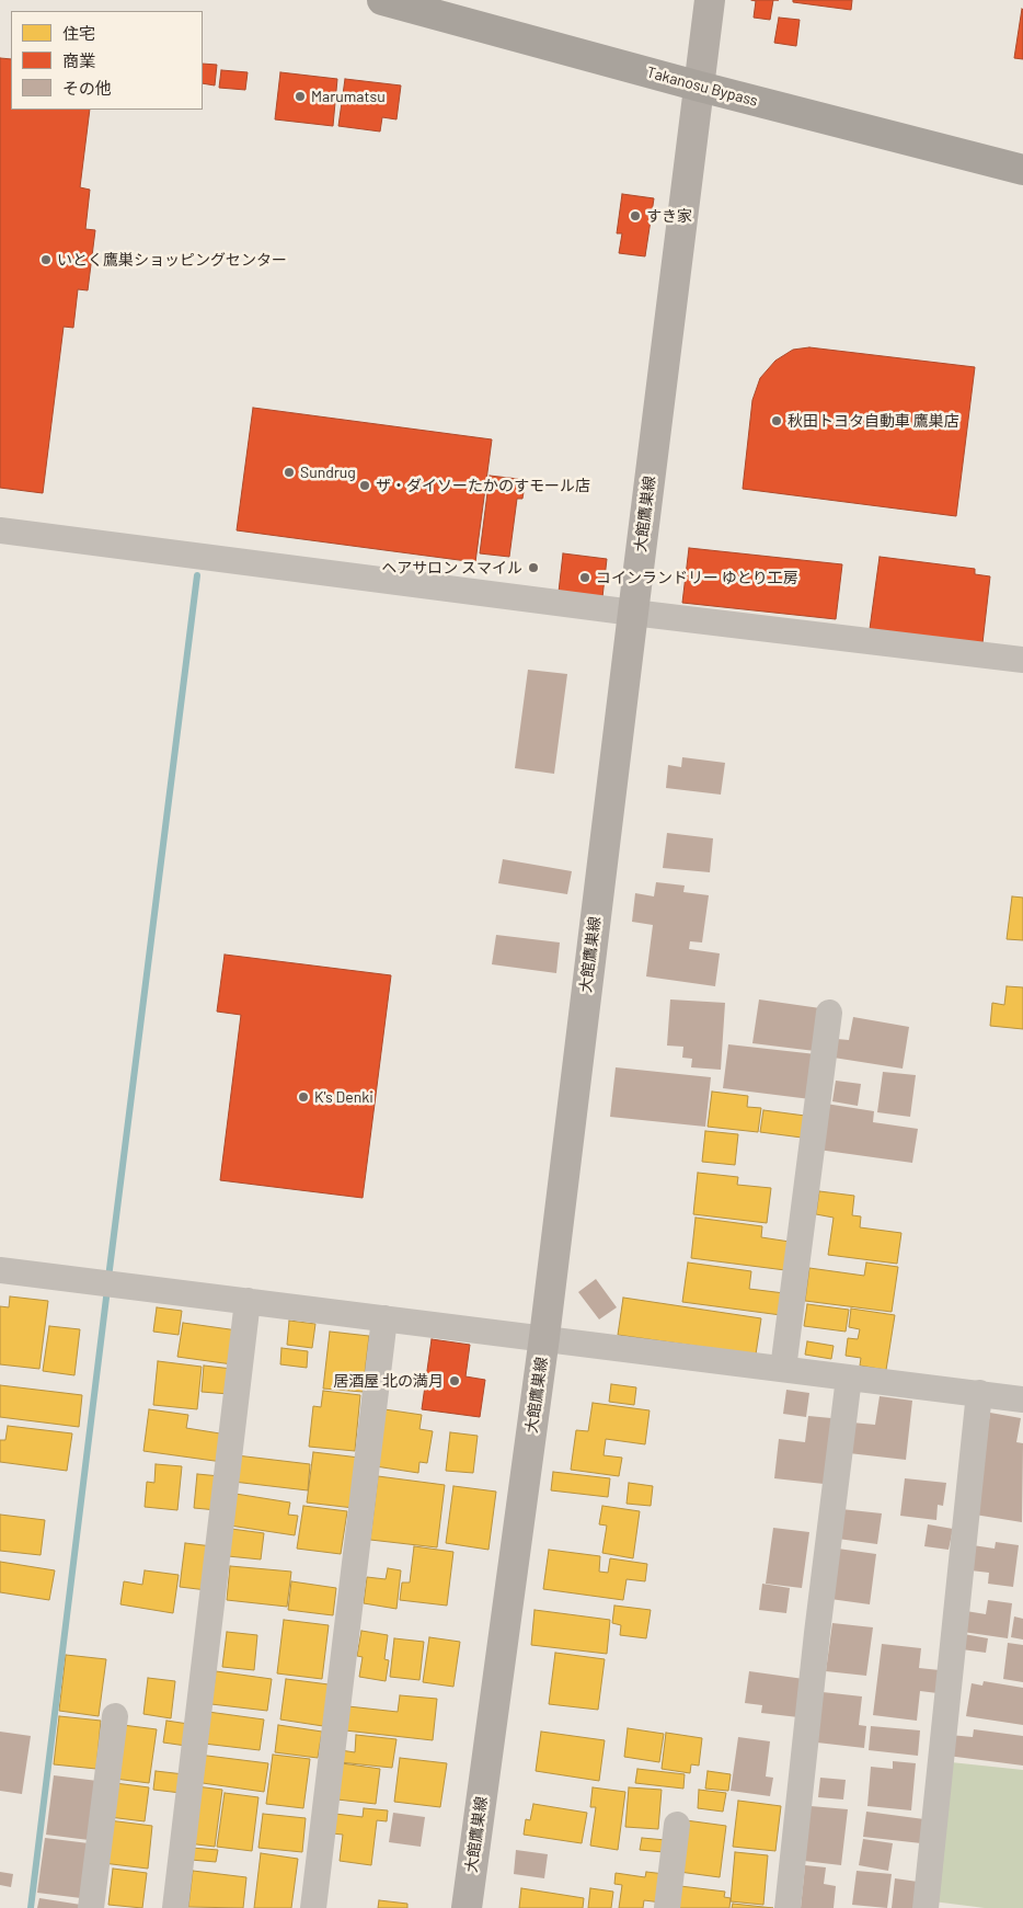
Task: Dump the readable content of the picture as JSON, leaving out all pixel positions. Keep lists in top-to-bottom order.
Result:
{
  "streets": {
    "highway": ["Takanosu Bypass"],
    "main road": ["大館鷹巣線"]
  },
  "crossings": [
    ["Takanosu Bypass", "大館鷹巣線"]
  ],
  "places": [
    "Marumatsu",
    "すき家",
    "いとく鷹巣ショッピングセンター",
    "秋田トヨタ自動車 鷹巣店",
    "Sundrug",
    "ザ・ダイソーたかのすモール店",
    "ヘアサロン スマイル",
    "コインランドリー ゆとり工房",
    "K's Denki",
    "居酒屋 北の満月"
  ],
  "legend": ["住宅", "商業", "その他"]
}
